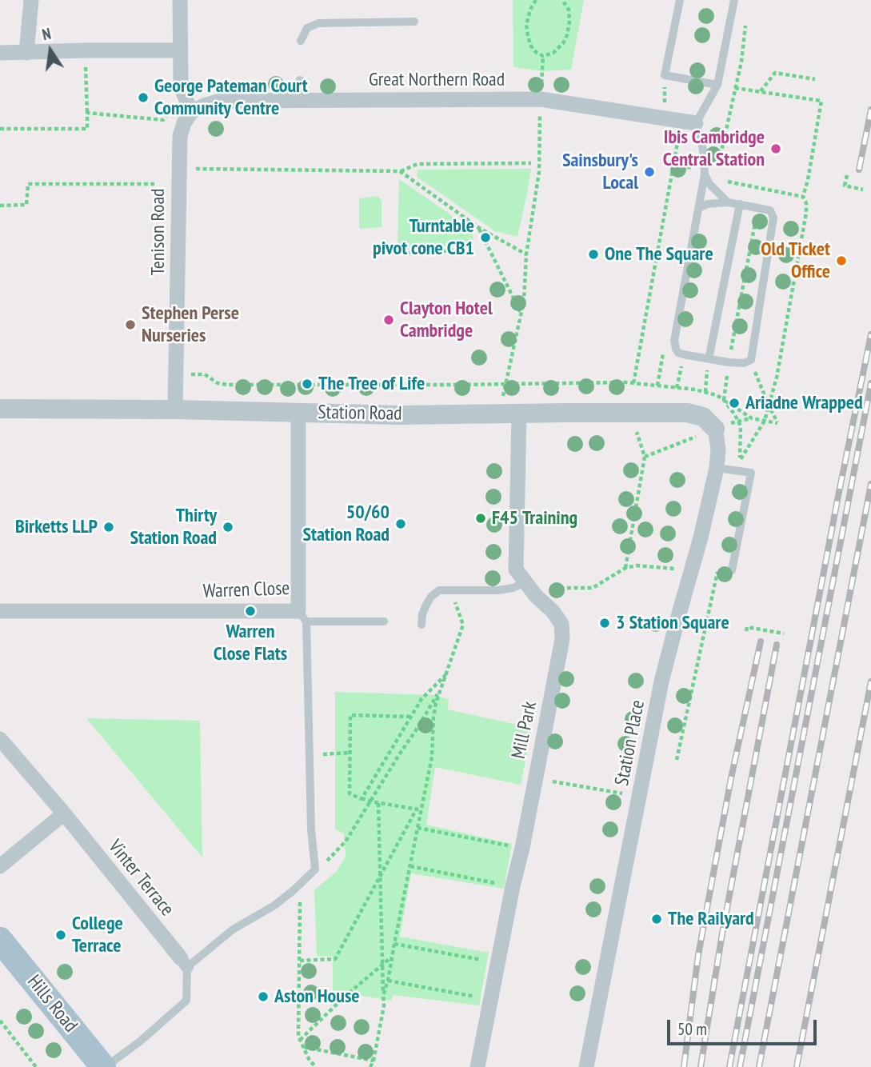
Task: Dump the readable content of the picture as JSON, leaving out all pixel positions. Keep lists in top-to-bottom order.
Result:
{
  "streets": {
    "main road": ["Hills Road"],
    "street": [
      "Great Northern Road",
      "Tenison Road",
      "Station Road",
      "Warren Close",
      "Mill Park",
      "Station Place",
      "Vinter Terrace"
    ]
  },
  "crossings": [
    ["Great Northern Road", "Tenison Road"],
    ["Tenison Road", "Station Road"],
    ["Station Road", "Warren Close"],
    ["Station Road", "Mill Park"],
    ["Station Road", "Station Place"]
  ],
  "places": [
    "George Pateman Court Community Centre",
    "Ibis Cambridge Central Station",
    "Sainsbury's Local",
    "Turntable pivot cone CB1",
    "One The Square",
    "Old Ticket Office",
    "Clayton Hotel Cambridge",
    "Stephen Perse Nurseries",
    "The Tree of Life",
    "Ariadne Wrapped",
    "F45 Training",
    "50/60 Station Road",
    "Birketts LLP",
    "Thirty Station Road",
    "Warren Close Flats",
    "3 Station Square",
    "The Railyard",
    "College Terrace",
    "Aston House"
  ],
  "scale_bar": "50 m",
  "north": "top"
}
